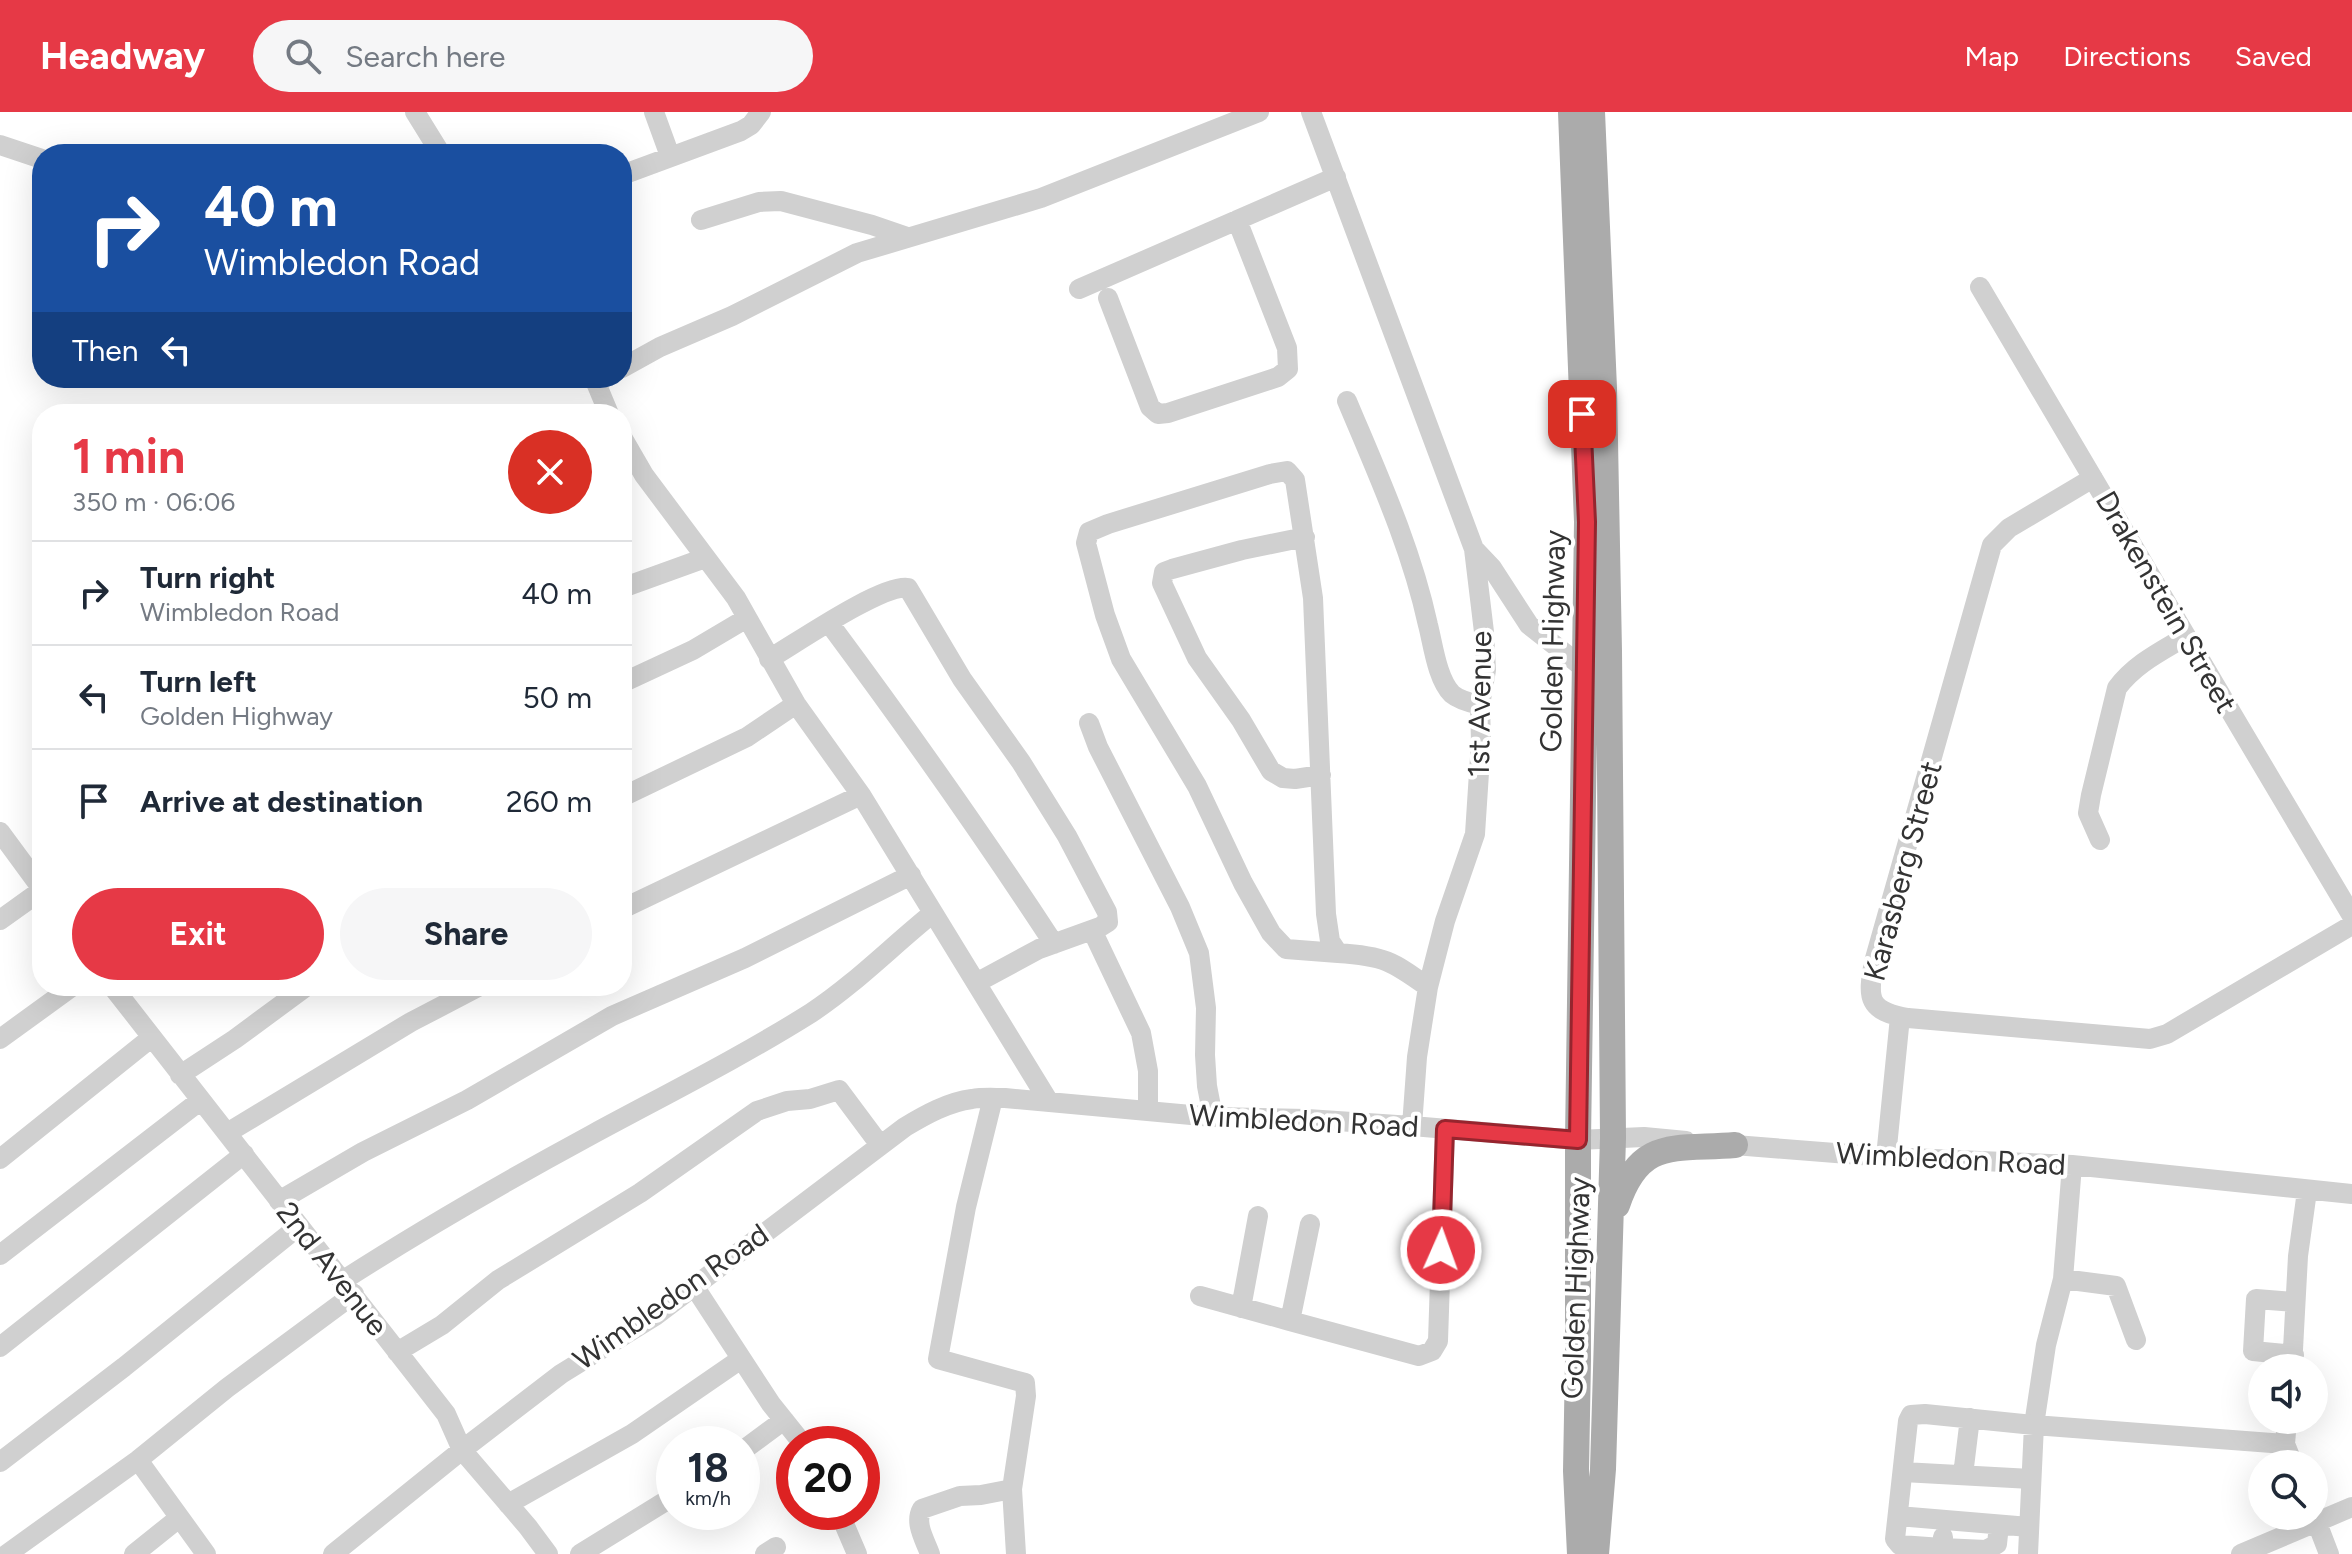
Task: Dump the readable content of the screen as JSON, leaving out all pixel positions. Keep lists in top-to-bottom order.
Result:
{
  "streets": {
    "main road": ["Golden Highway"],
    "street": [
      "Drakenstein Street",
      "1st Avenue",
      "Karasberg Street",
      "Wimbledon Road",
      "2nd Avenue"
    ]
  },
  "crossings": [
    ["Drakenstein Street", "Karasberg Street"],
    ["Golden Highway", "Wimbledon Road"],
    ["1st Avenue", "Wimbledon Road"],
    ["Wimbledon Road", "2nd Avenue"]
  ],
  "page": {
    "header": "Headway",
    "search": "Search here",
    "nav": ["Map", "Directions", "Saved"],
    "turn": ["40 m", "Wimbledon Road"],
    "then": "Then",
    "heading": ["1 min", "350 m · 06:06"],
    "list": [
      {
        "name": "Turn right",
        "note": "Wimbledon Road",
        "value": "40 m"
      },
      {
        "name": "Turn left",
        "note": "Golden Highway",
        "value": "50 m"
      },
      {
        "name": "Arrive at destination",
        "value": "260 m"
      }
    ],
    "buttons": ["Exit", "Share"],
    "speed": "18 km/h",
    "limit": "20"
  }
}
